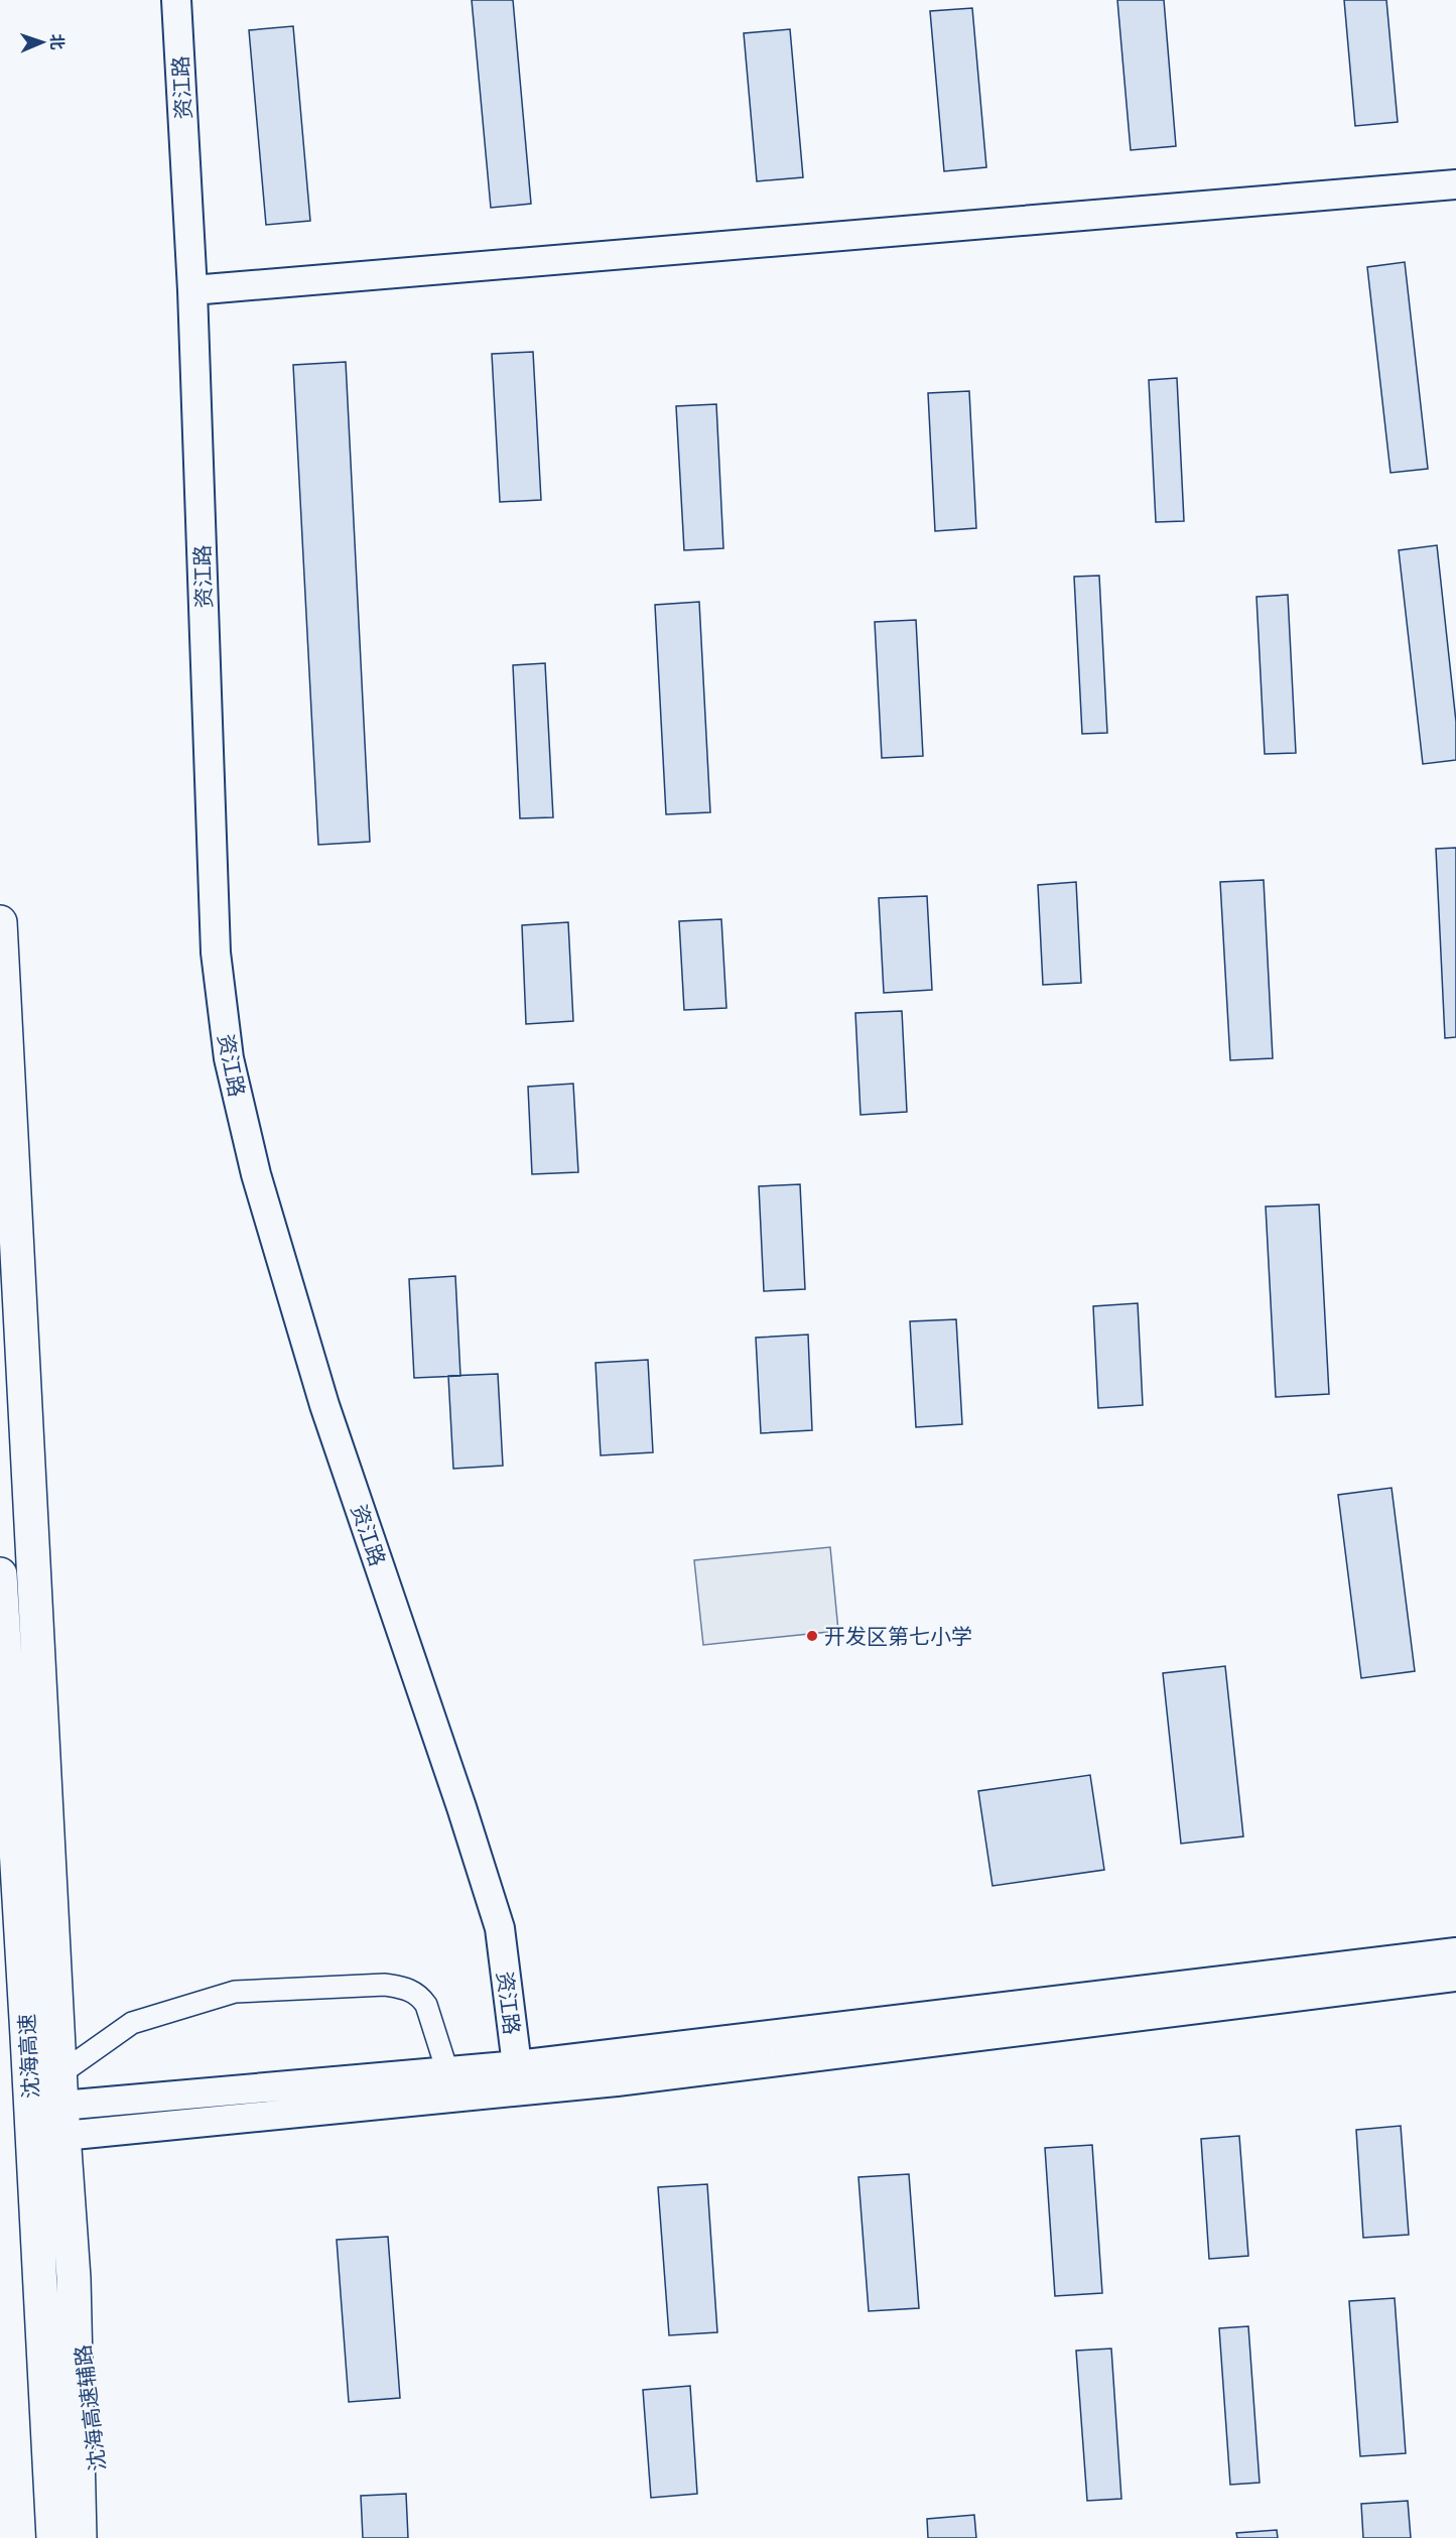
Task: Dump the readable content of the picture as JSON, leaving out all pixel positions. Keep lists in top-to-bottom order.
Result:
{
  "streets": {
    "highway": ["沈海高速", "沈海高速辅路"],
    "street": ["资江路"]
  },
  "places": ["开发区第七小学"],
  "north": "right"
}
